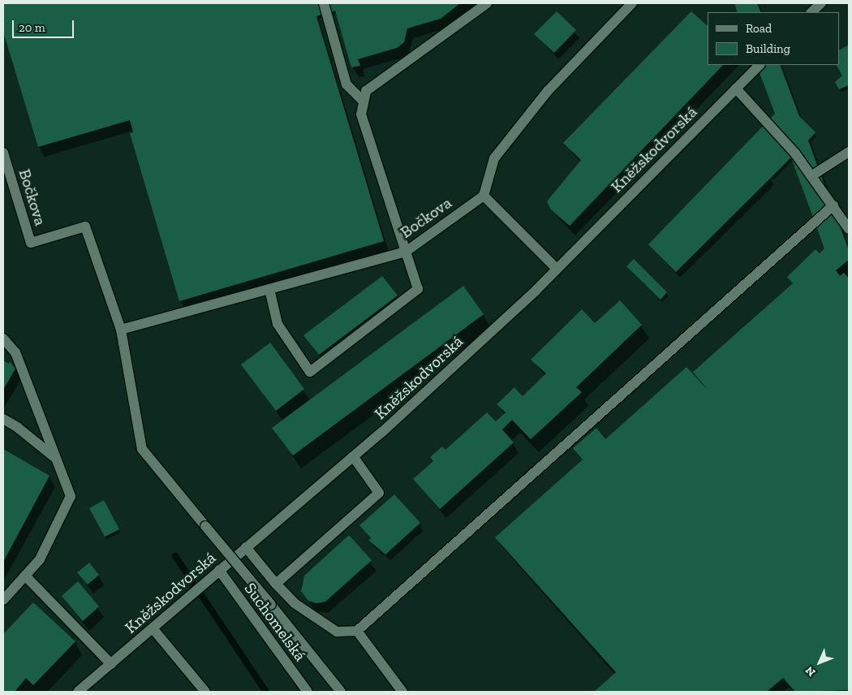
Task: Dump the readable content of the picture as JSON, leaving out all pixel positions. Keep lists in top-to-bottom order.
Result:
{
  "streets": {
    "street": ["Kněžskodvorská", "Bočkova", "Suchomelská"]
  },
  "crossings": [
    ["Kněžskodvorská", "Suchomelská"]
  ],
  "legend": ["Road", "Building"],
  "scale_bar": "20 m",
  "north": "bottom left"
}
